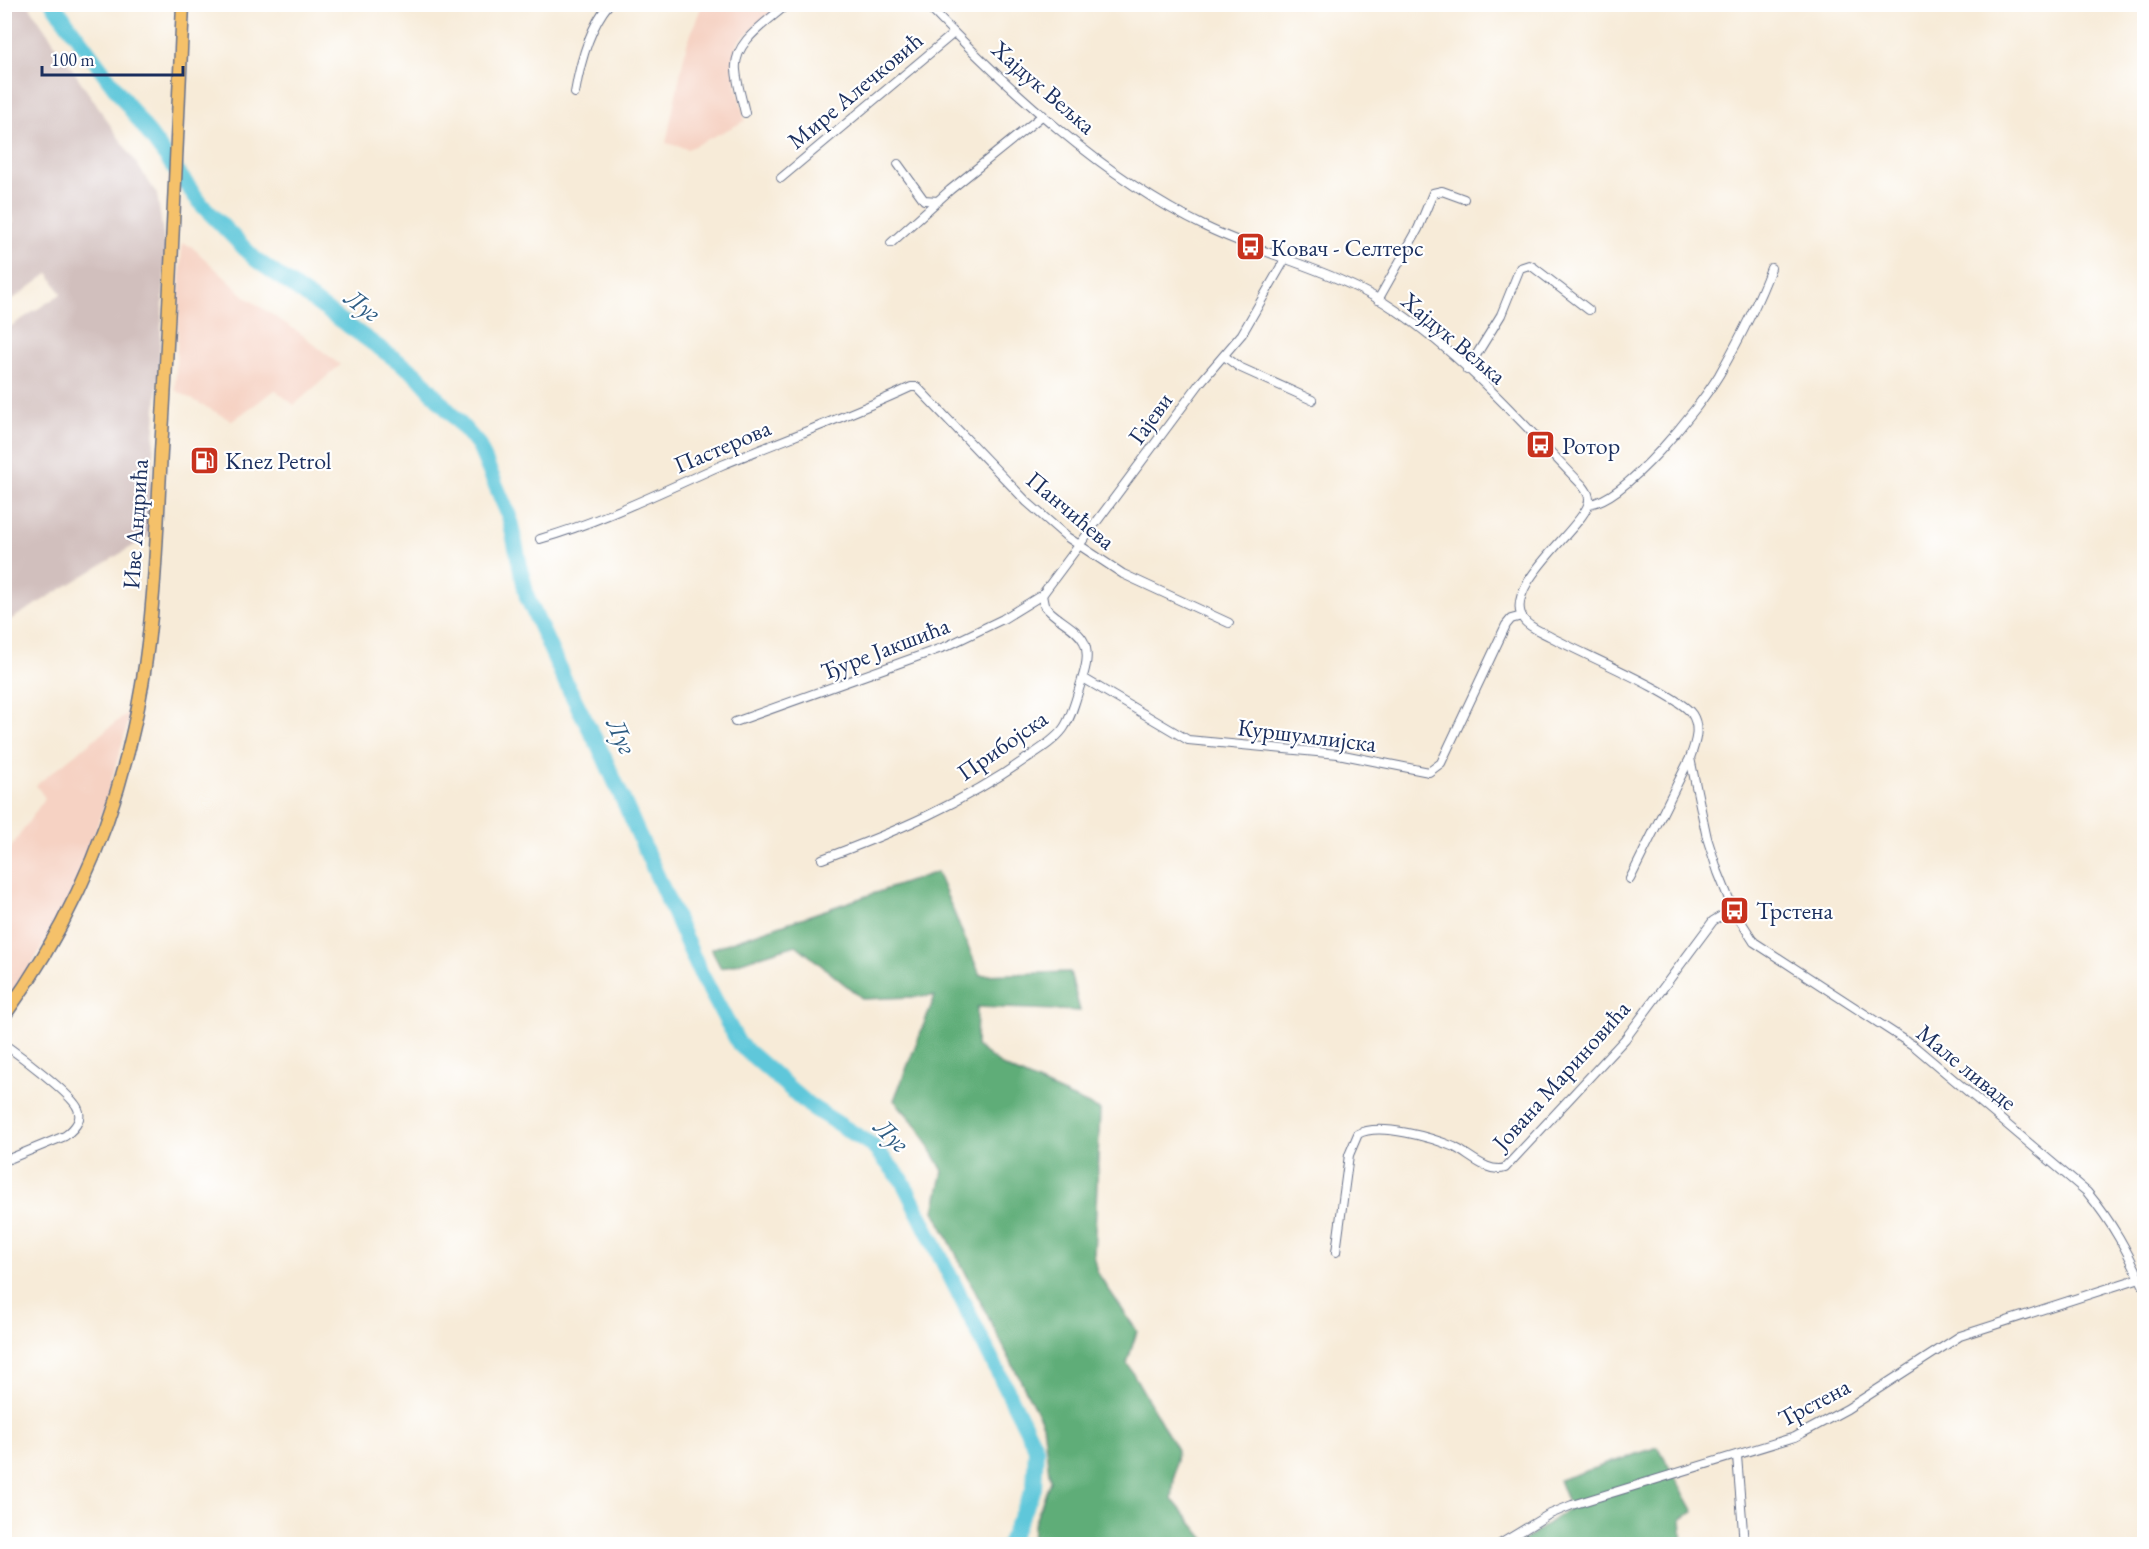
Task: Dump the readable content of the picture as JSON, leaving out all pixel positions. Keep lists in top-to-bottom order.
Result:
{
  "streets": {
    "main road": ["Иве Андрића"],
    "street": [
      "Хајдук Вељка",
      "Мире Алечковић",
      "Гајеви",
      "Пастерова",
      "Панчићева",
      "Ђуре Јакшића",
      "Куршумлијска",
      "Прибојска",
      "Мале ливаде",
      "Јована Мариновића",
      "Трстена"
    ]
  },
  "crossings": [
    ["Хајдук Вељка", "Мире Алечковић"],
    ["Хајдук Вељка", "Гајеви"],
    ["Гајеви", "Панчићева"],
    ["Гајеви", "Ђуре Јакшића"],
    ["Гајеви", "Прибојска"],
    ["Пастерова", "Панчићева"],
    ["Ђуре Јакшића", "Прибојска"],
    ["Куршумлијска", "Прибојска"],
    ["Мале ливаде", "Јована Мариновића"],
    ["Мале ливаде", "Трстена"]
  ],
  "water": ["Луг"],
  "places": {
    "bus stop": ["Ковач - Селтерс", "Ротор", "Трстена"],
    "fuel station": ["Knez Petrol"]
  },
  "scale_bar": "100 m"
}
